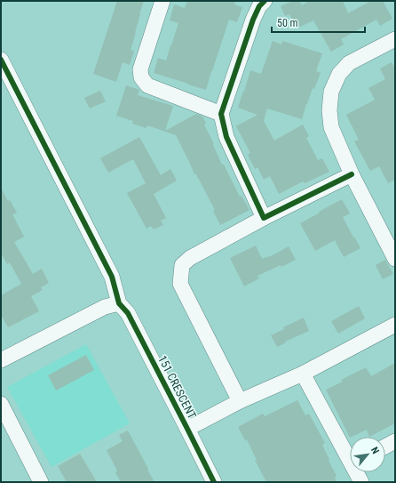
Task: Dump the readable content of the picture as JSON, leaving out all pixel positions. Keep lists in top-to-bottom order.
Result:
{
  "streets": {
    "street": ["151 CRESCENT"]
  },
  "scale_bar": "50 m",
  "north": "top right"
}
